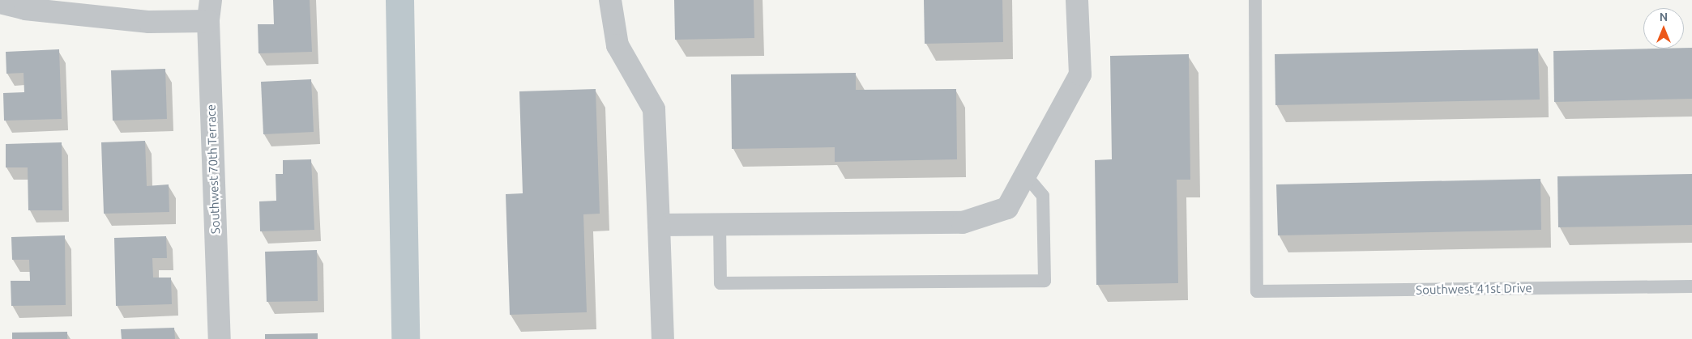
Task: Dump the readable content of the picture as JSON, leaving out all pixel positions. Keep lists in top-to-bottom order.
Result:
{
  "streets": {
    "street": ["Southwest 70th Terrace"],
    "lane": ["Southwest 41st Drive"]
  },
  "north": "top"
}
